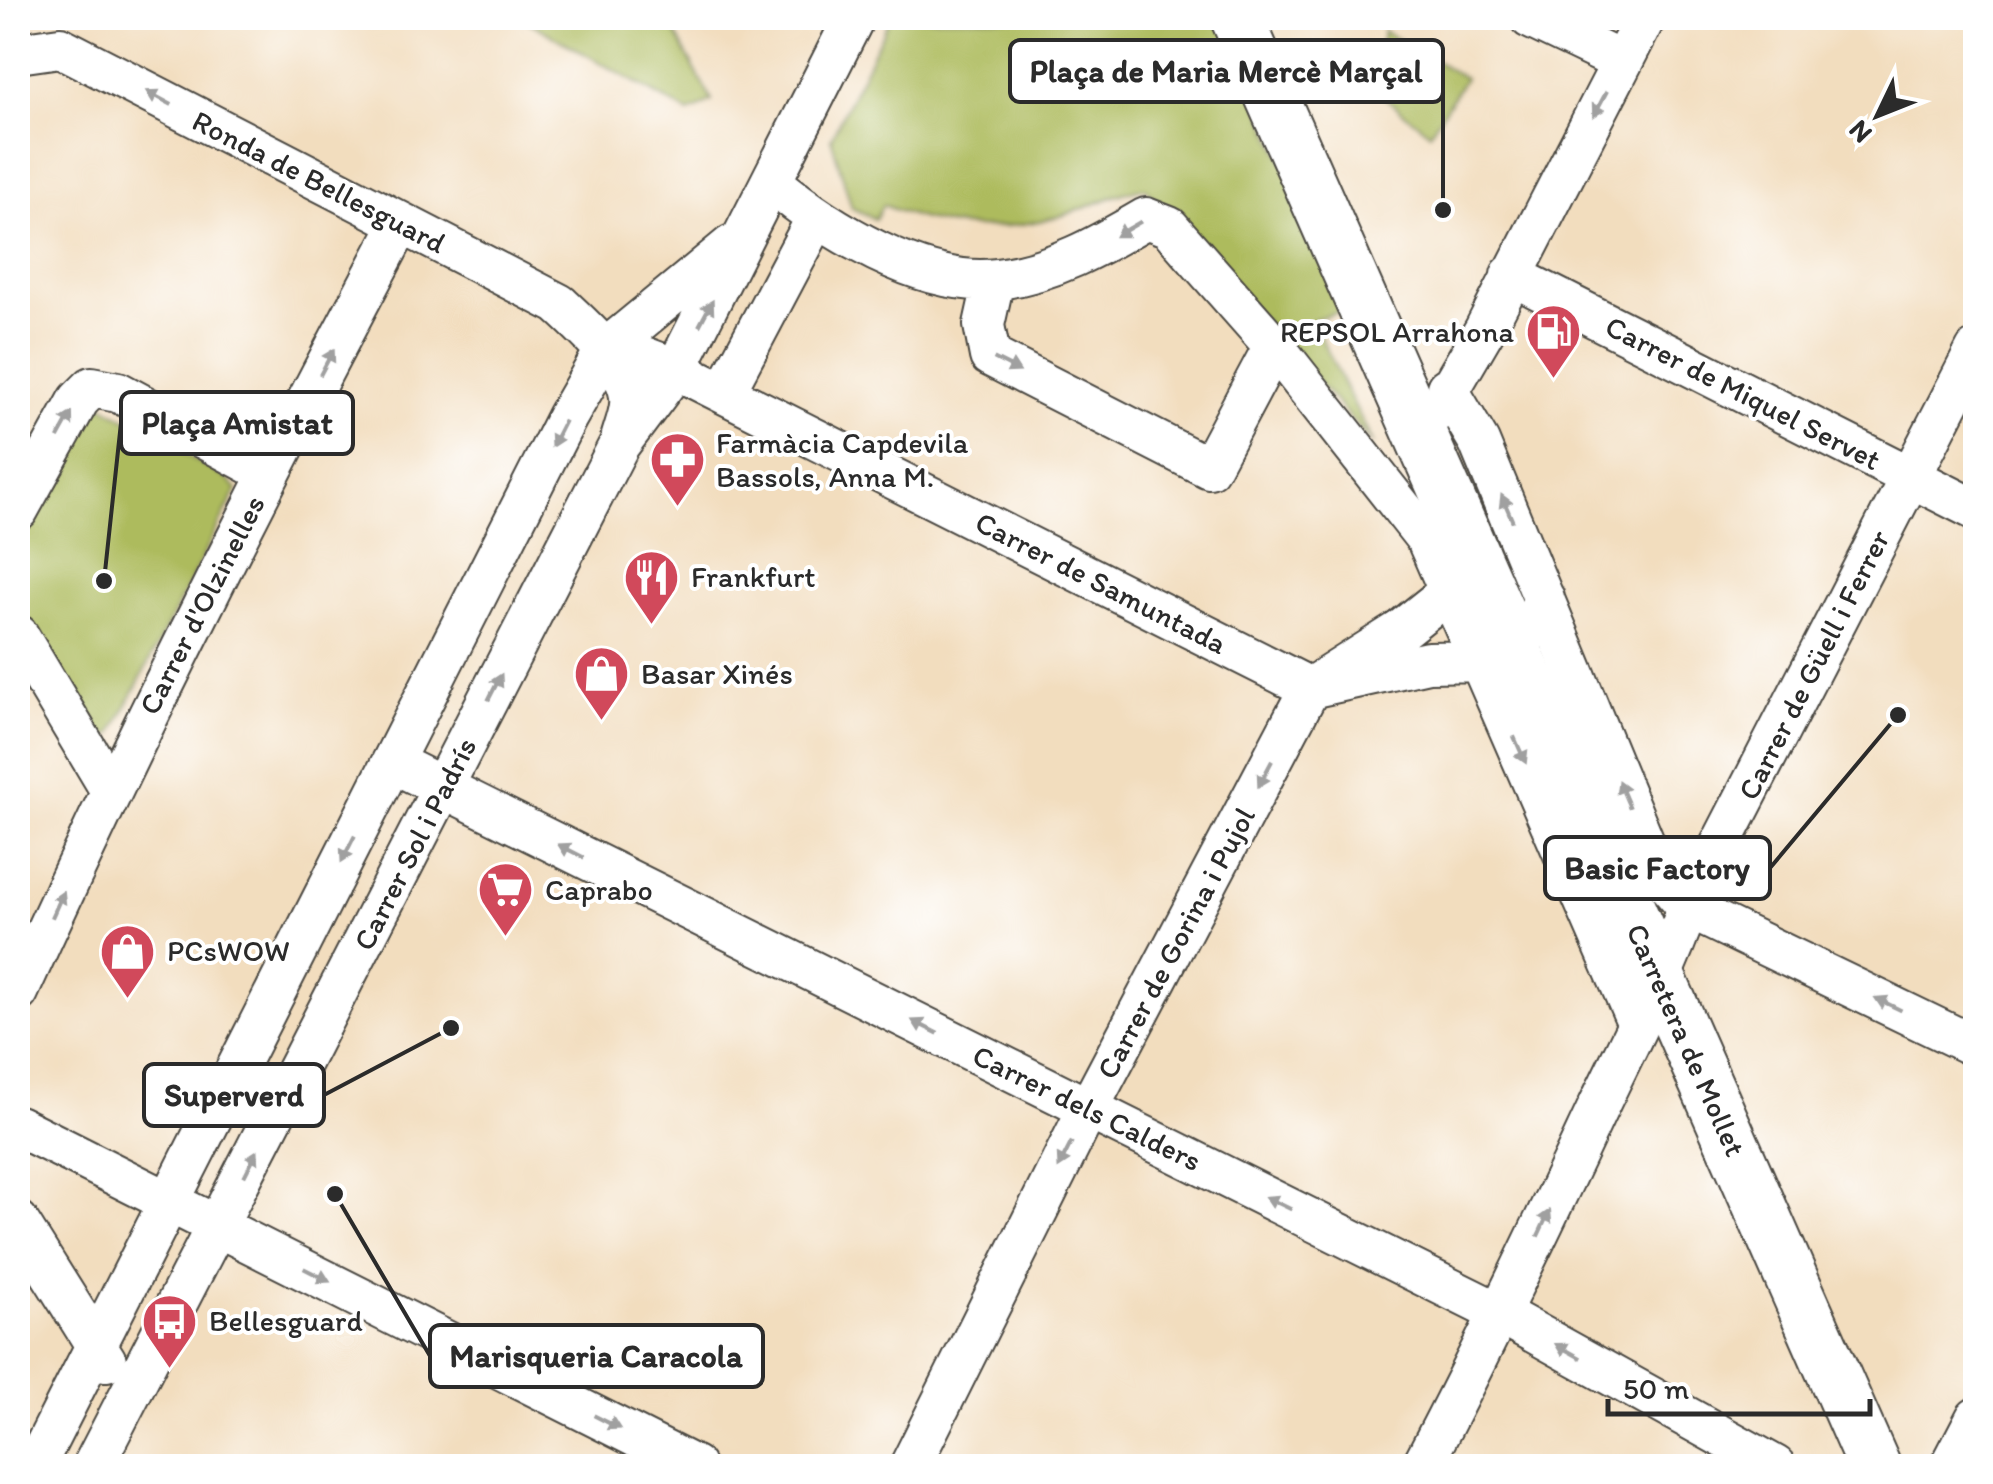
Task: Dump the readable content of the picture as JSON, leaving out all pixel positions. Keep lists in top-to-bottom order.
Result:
{
  "streets": {
    "main road": ["Carretera de Mollet"],
    "street": [
      "Ronda de Bellesguard",
      "Carrer de Miquel Servet",
      "Carrer de Samuntada",
      "Carrer d'Olzinelles",
      "Carrer de Güell i Ferrer",
      "Carrer Sol i Padrís",
      "Carrer de Gorina i Pujol",
      "Carrer dels Calders"
    ]
  },
  "crossings": [
    ["Ronda de Bellesguard", "Carrer de Samuntada"],
    ["Ronda de Bellesguard", "Carrer d'Olzinelles"],
    ["Ronda de Bellesguard", "Carrer Sol i Padrís"],
    ["Carrer de Miquel Servet", "Carrer de Güell i Ferrer"],
    ["Carrer de Samuntada", "Carrer Sol i Padrís"],
    ["Carrer de Samuntada", "Carrer de Gorina i Pujol"],
    ["Carrer de Güell i Ferrer", "Carretera de Mollet"],
    ["Carrer de Güell i Ferrer", "Carrer dels Calders"],
    ["Carrer Sol i Padrís", "Carrer dels Calders"],
    ["Carrer de Gorina i Pujol", "Carrer dels Calders"]
  ],
  "one_way": [
    "Ronda de Bellesguard",
    "Carrer d'Olzinelles",
    "Carrer de Gorina i Pujol",
    "Carrer dels Calders"
  ],
  "places": {
    "other": [
      "Plaça de Maria Mercè Marçal",
      "Plaça Amistat",
      "Basic Factory",
      "Superverd",
      "Marisqueria Caracola"
    ],
    "fuel station": ["REPSOL Arrahona"],
    "pharmacy": ["Farmàcia Capdevila Bassols, Anna M."],
    "restaurant": ["Frankfurt"],
    "shop": ["Basar Xinés", "PCsWOW"],
    "supermarket": ["Caprabo"],
    "bus stop": ["Bellesguard"]
  },
  "scale_bar": "50 m",
  "north": "bottom left"
}
